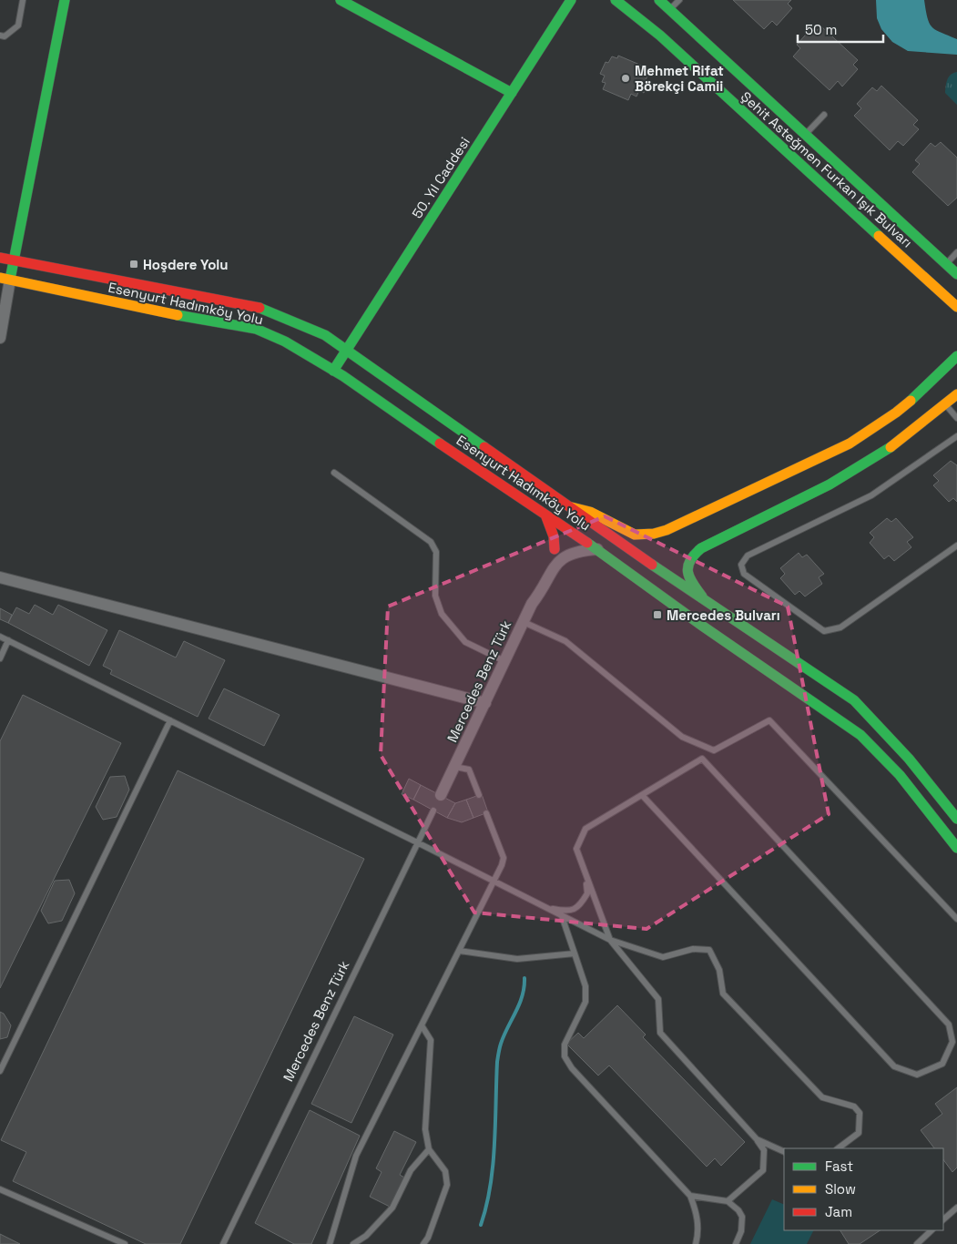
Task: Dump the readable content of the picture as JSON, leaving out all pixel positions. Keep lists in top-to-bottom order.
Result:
{
  "streets": {
    "main road": ["Şehit Asteğmen Furkan Işık Bulvarı", "50. Yıl Caddesi", "Esenyurt Hadımköy Yolu"],
    "street": ["Mercedes Benz Türk"]
  },
  "crossings": [
    ["50. Yıl Caddesi", "Esenyurt Hadımköy Yolu"],
    ["Esenyurt Hadımköy Yolu", "Mercedes Benz Türk"]
  ],
  "places": {
    "other": ["Mehmet Rifat Börekçi Camii"],
    "transit": ["Hoşdere Yolu", "Mercedes Bulvarı"]
  },
  "legend": ["Fast", "Slow", "Jam"],
  "scale_bar": "50 m"
}
